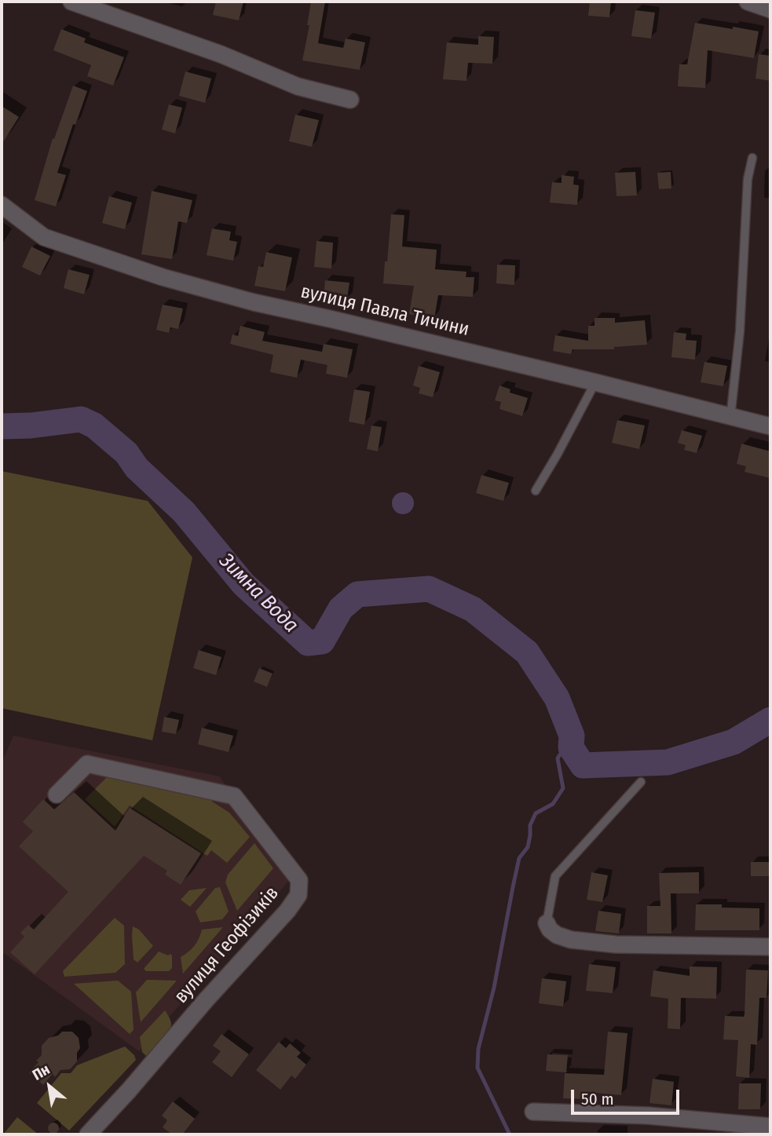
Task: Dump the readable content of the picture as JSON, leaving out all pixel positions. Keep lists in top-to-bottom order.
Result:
{
  "streets": {
    "street": ["вулиця Павла Тичини", "вулиця Геофізиків"]
  },
  "water": ["Зимна Вода"],
  "scale_bar": "50 m",
  "north": "top left"
}
